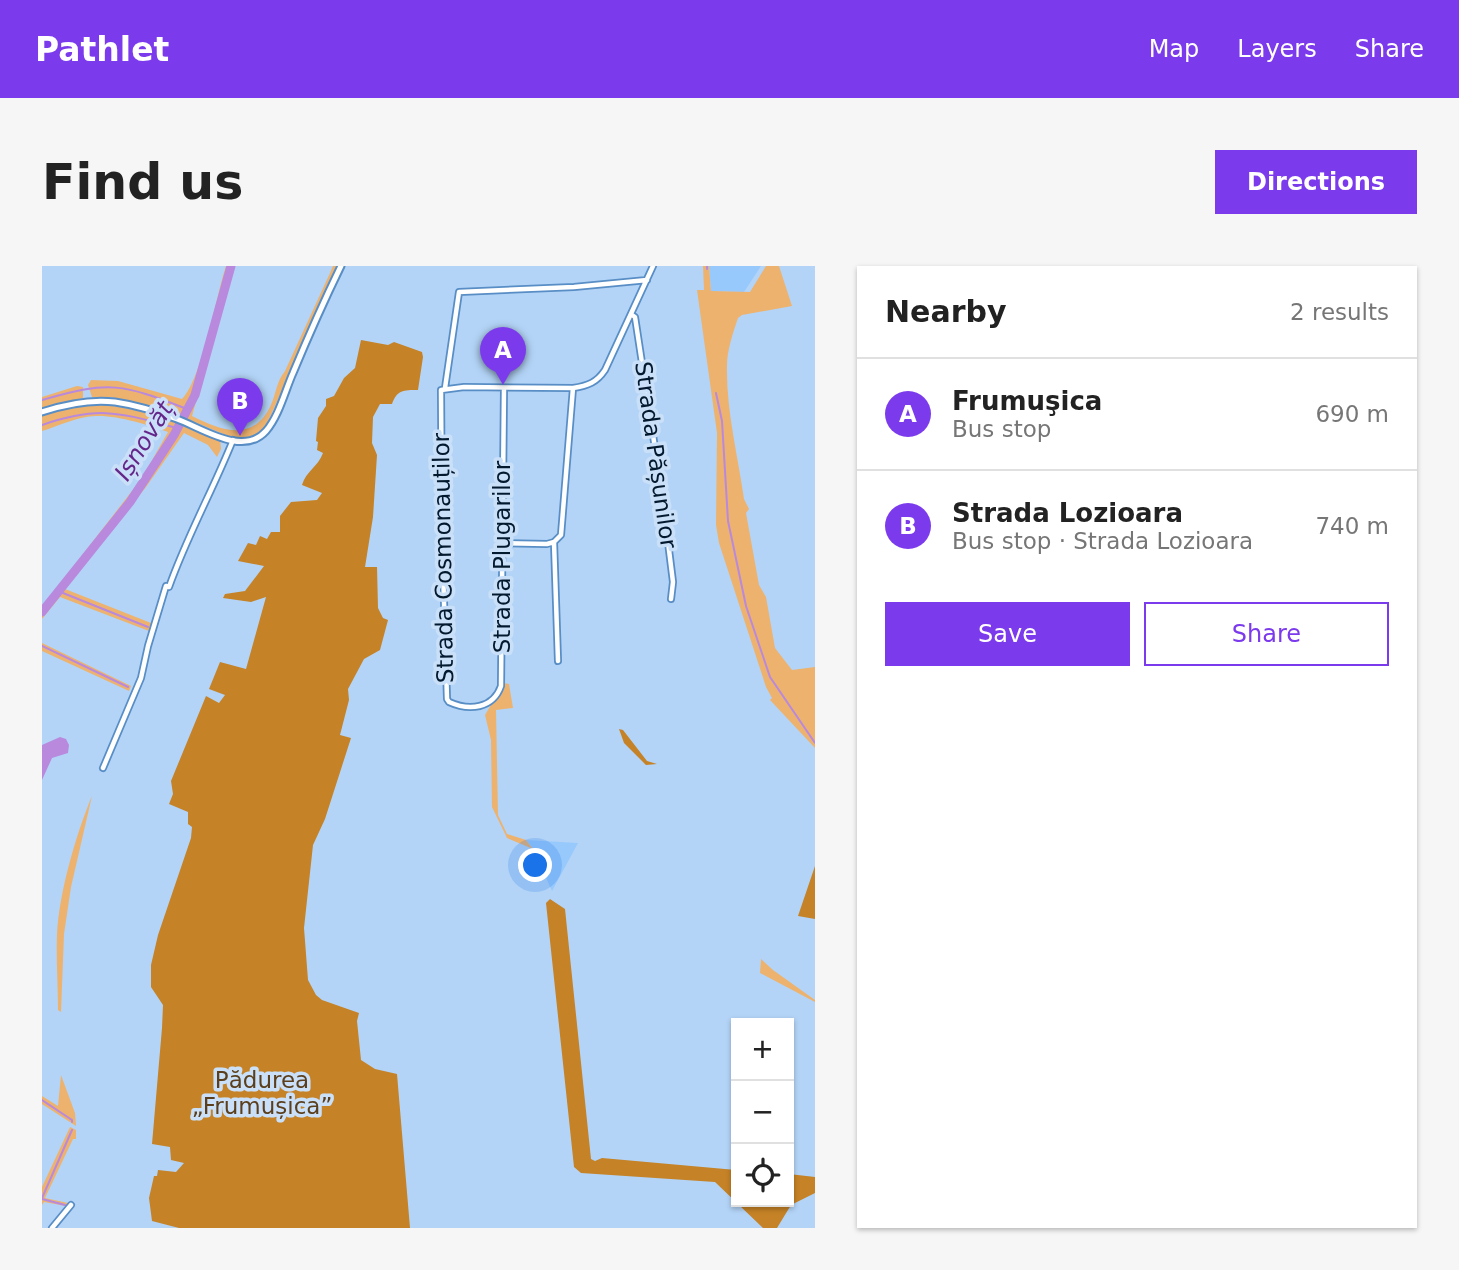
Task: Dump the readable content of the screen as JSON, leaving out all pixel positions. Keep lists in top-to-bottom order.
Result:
{
  "streets": {
    "street": ["Strada Pășunilor", "Strada Plugarilor", "Strada Cosmonauților"]
  },
  "crossings": [
    ["Strada Plugarilor", "Strada Cosmonauților"]
  ],
  "water": ["Ișnovăț"],
  "parks": ["Pădurea „Frumușica”"],
  "page": {
    "header": "Pathlet",
    "nav": ["Map", "Layers", "Share"],
    "buttons": [
      "Directions",
      ["Save", "Share"]
    ],
    "title": "Find us",
    "heading": ["Nearby", "2 results"],
    "pins": ["A", "B"],
    "list": [
      {
        "mark": "A",
        "name": "Frumuşica",
        "note": "Bus stop",
        "value": "690 m"
      },
      {
        "mark": "B",
        "name": "Strada Lozioara",
        "note": "Bus stop · Strada Lozioara",
        "value": "740 m"
      }
    ],
    "map_buttons": ["+", "−"]
  }
}
